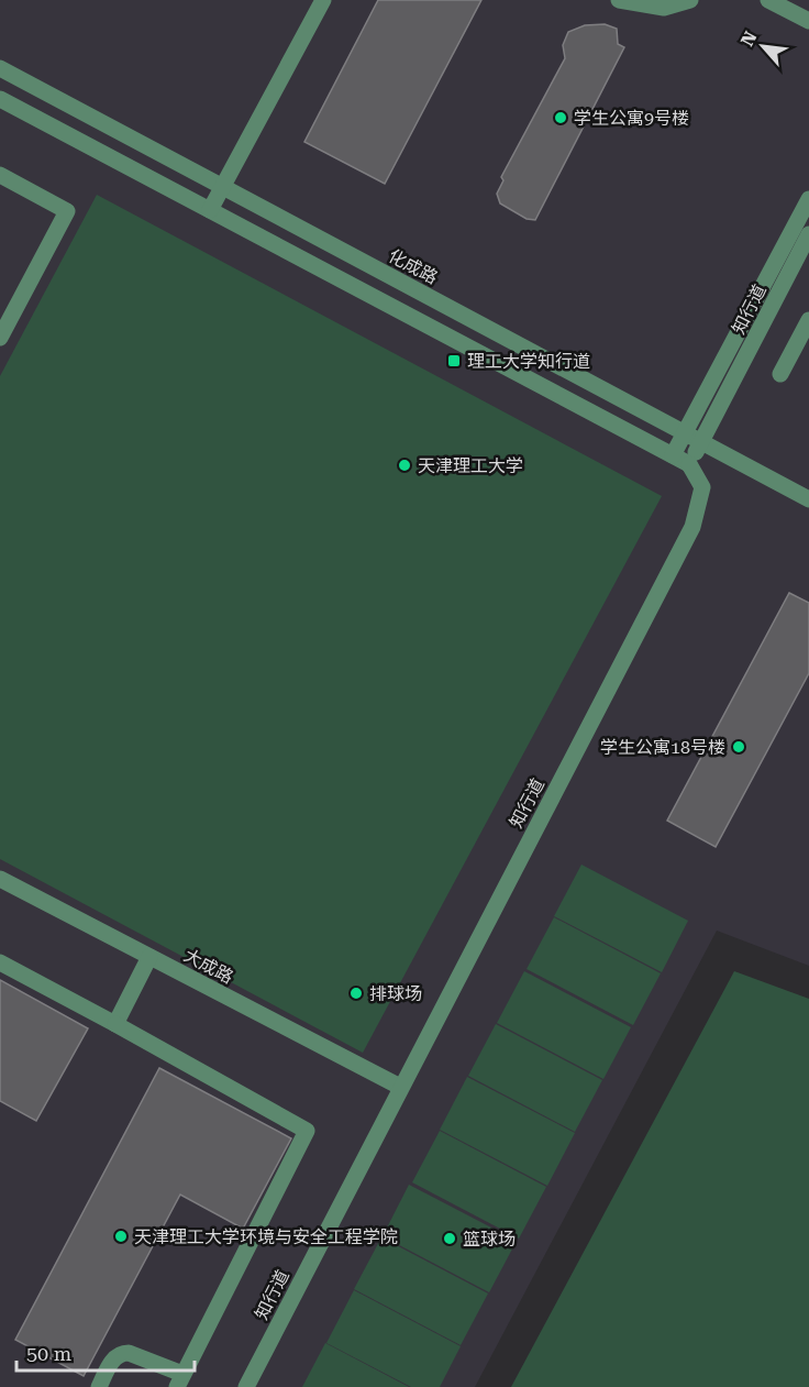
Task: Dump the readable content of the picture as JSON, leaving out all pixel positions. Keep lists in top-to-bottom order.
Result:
{
  "streets": {
    "street": ["化成路", "知行道", "大成路"]
  },
  "crossings": [
    ["化成路", "知行道"],
    ["知行道", "大成路"]
  ],
  "places": {
    "other": [
      "学生公寓9号楼",
      "天津理工大学",
      "学生公寓18号楼",
      "排球场",
      "天津理工大学环境与安全工程学院",
      "篮球场"
    ],
    "transit": ["理工大学知行道"]
  },
  "scale_bar": "50 m",
  "north": "top left"
}
